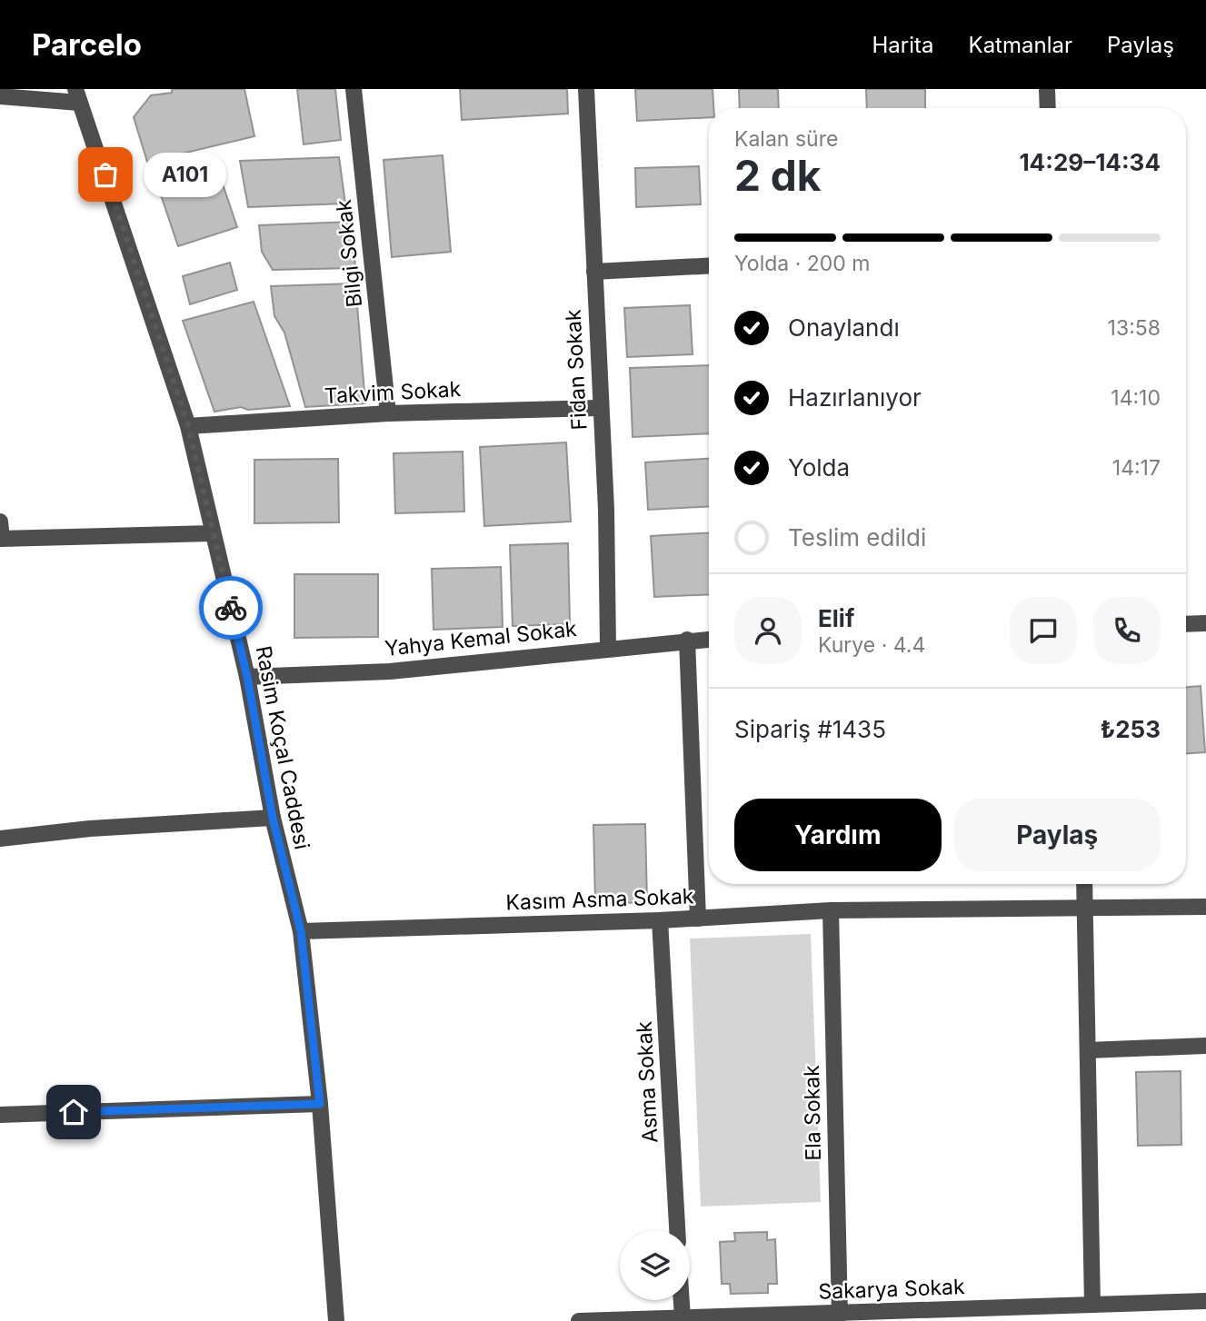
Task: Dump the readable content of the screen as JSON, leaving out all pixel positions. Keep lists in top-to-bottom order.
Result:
{
  "streets": {
    "street": [
      "Bilgi Sokak",
      "Fidan Sokak",
      "Takvim Sokak",
      "Yahya Kemal Sokak",
      "Rasim Koçal Caddesi",
      "Kasım Asma Sokak",
      "Asma Sokak",
      "Ela Sokak",
      "Sakarya Sokak"
    ]
  },
  "crossings": [
    ["Bilgi Sokak", "Takvim Sokak"],
    ["Fidan Sokak", "Takvim Sokak"],
    ["Fidan Sokak", "Yahya Kemal Sokak"],
    ["Takvim Sokak", "Rasim Koçal Caddesi"],
    ["Yahya Kemal Sokak", "Rasim Koçal Caddesi"],
    ["Rasim Koçal Caddesi", "Kasım Asma Sokak"],
    ["Kasım Asma Sokak", "Asma Sokak"],
    ["Kasım Asma Sokak", "Ela Sokak"],
    ["Ela Sokak", "Sakarya Sokak"]
  ],
  "places": ["A101"],
  "page": {
    "header": "Parcelo",
    "nav": ["Harita", "Katmanlar", "Paylaş"],
    "heading": ["2 dk", "Kalan süre", "14:29–14:34"],
    "panel": [
      "Elif",
      "Kurye · 4.4",
      "Sipariş #1435",
      "₺253"
    ],
    "bubble": "A101",
    "bar": "Yolda · 200 m",
    "list": [
      ["Onaylandı", "13:58"],
      ["Hazırlanıyor", "14:10"],
      ["Yolda", "14:17"],
      "Teslim edildi"
    ],
    "buttons": ["Yardım", "Paylaş"]
  }
}
